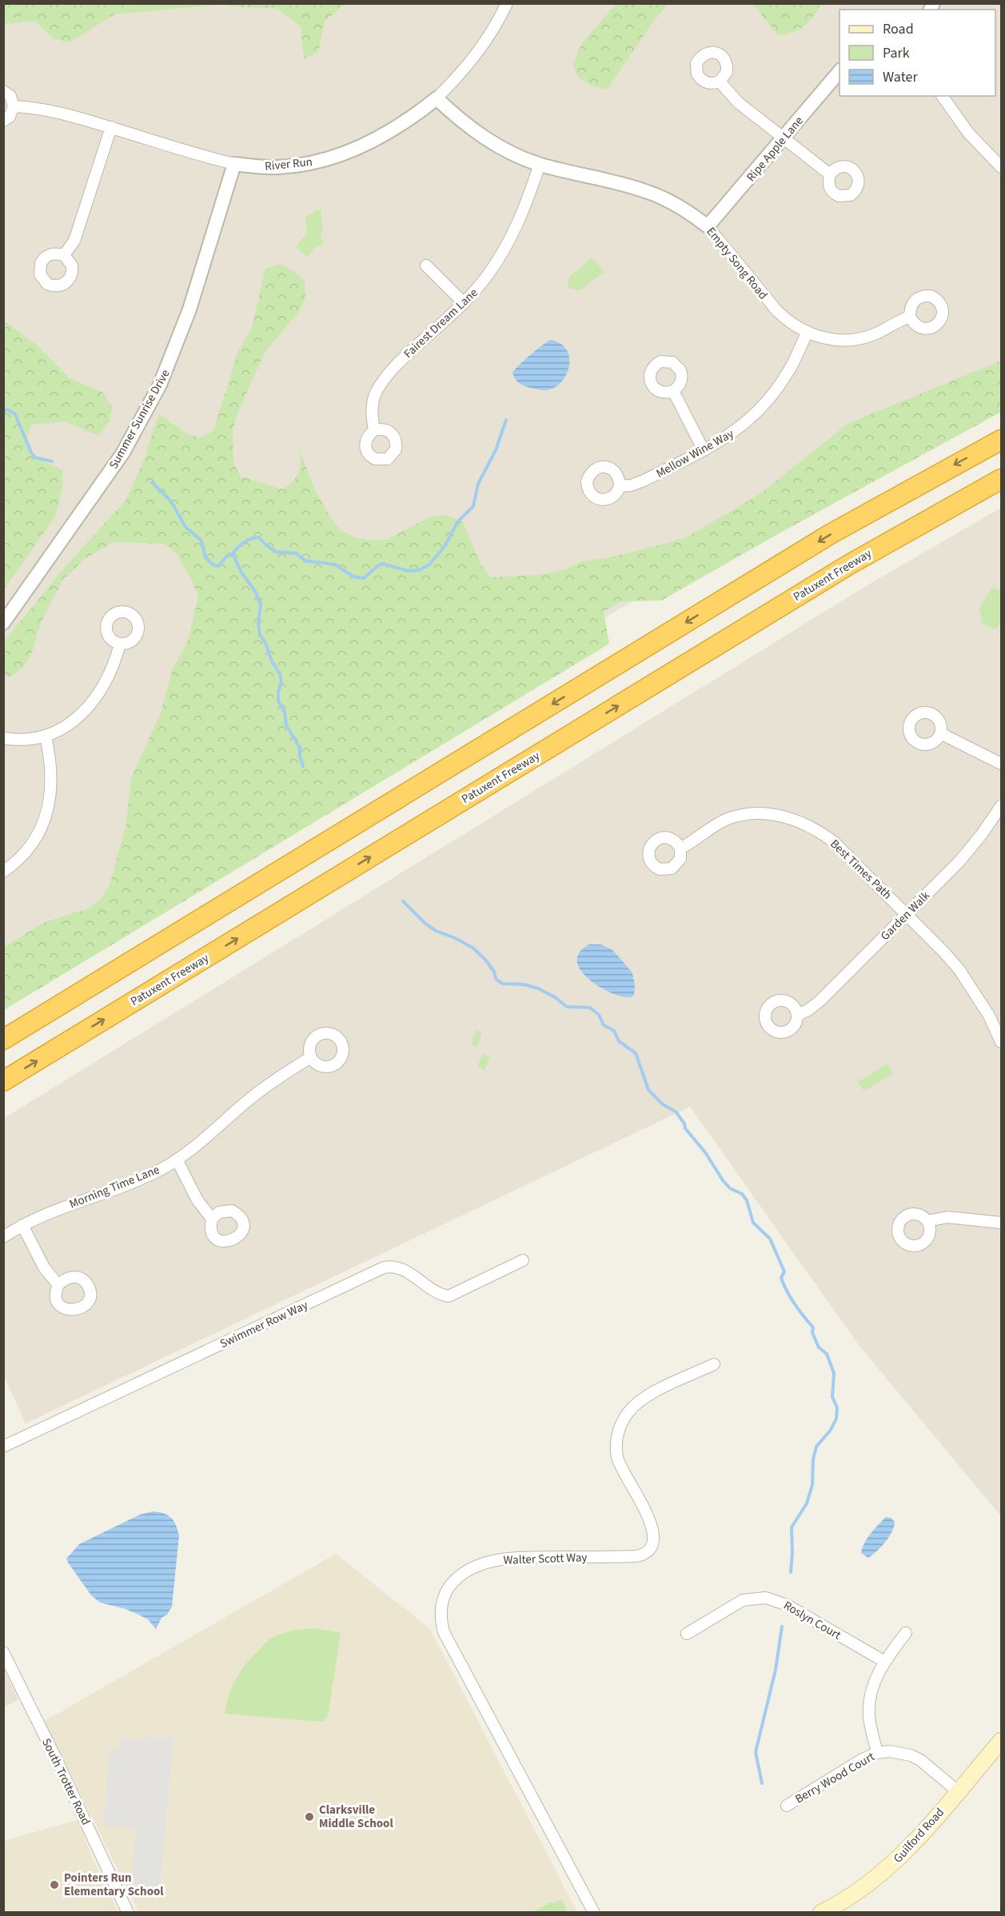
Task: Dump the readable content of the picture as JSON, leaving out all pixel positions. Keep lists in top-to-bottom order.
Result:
{
  "streets": {
    "highway": ["Patuxent Freeway"],
    "main road": ["Guilford Road"],
    "street": [
      "Ripe Apple Lane",
      "River Run",
      "Empty Song Road",
      "Fairest Dream Lane",
      "Summer Sunrise Drive",
      "Mellow Wine Way",
      "Best Times Path",
      "Garden Walk",
      "Morning Time Lane",
      "Swimmer Row Way",
      "Walter Scott Way",
      "Roslyn Court",
      "Berry Wood Court",
      "South Trotter Road"
    ]
  },
  "crossings": [
    ["Ripe Apple Lane", "Empty Song Road"],
    ["River Run", "Empty Song Road"],
    ["River Run", "Summer Sunrise Drive"],
    ["Empty Song Road", "Fairest Dream Lane"],
    ["Empty Song Road", "Mellow Wine Way"],
    ["Best Times Path", "Garden Walk"],
    ["Berry Wood Court", "Guilford Road"]
  ],
  "places": ["Clarksville Middle School", "Pointers Run Elementary School"],
  "legend": ["Road", "Park", "Water"]
}
